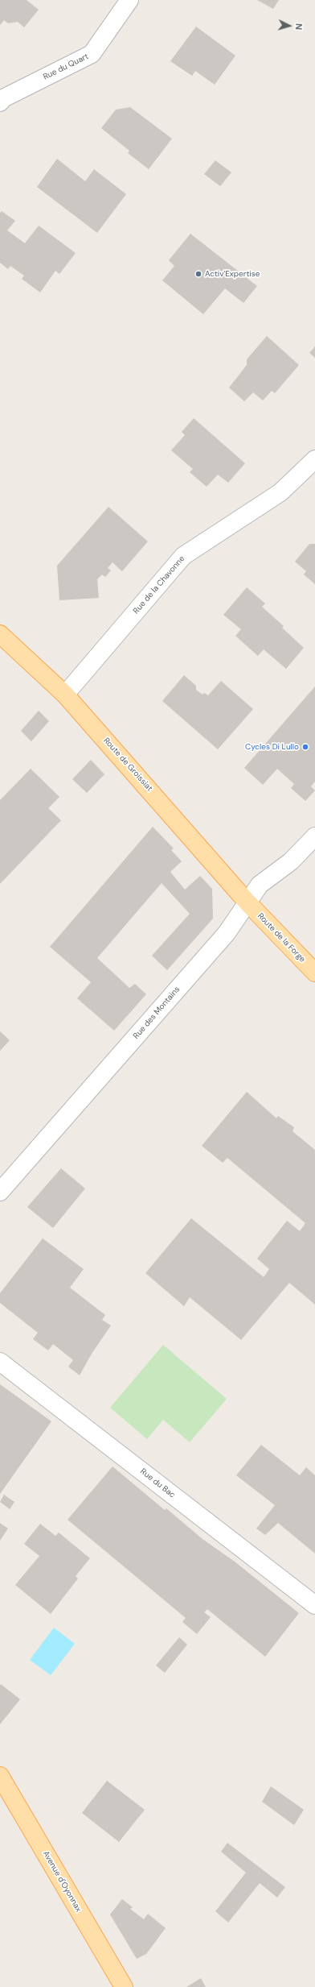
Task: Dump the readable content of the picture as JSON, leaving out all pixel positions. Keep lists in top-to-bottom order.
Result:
{
  "streets": {
    "main road": ["Route de Groissiat", "Route de la Forge", "Avenue d'Oyonnax"],
    "street": [
      "Rue du Quart",
      "Rue de la Chavonne",
      "Rue des Montains",
      "Rue du Bac"
    ]
  },
  "crossings": [
    ["Rue de la Chavonne", "Route de Groissiat"],
    ["Route de Groissiat", "Route de la Forge"],
    ["Route de Groissiat", "Rue des Montains"],
    ["Route de la Forge", "Rue des Montains"]
  ],
  "places": ["Activ'Expertise", "Cycles Di Lullo"],
  "north": "right"
}
